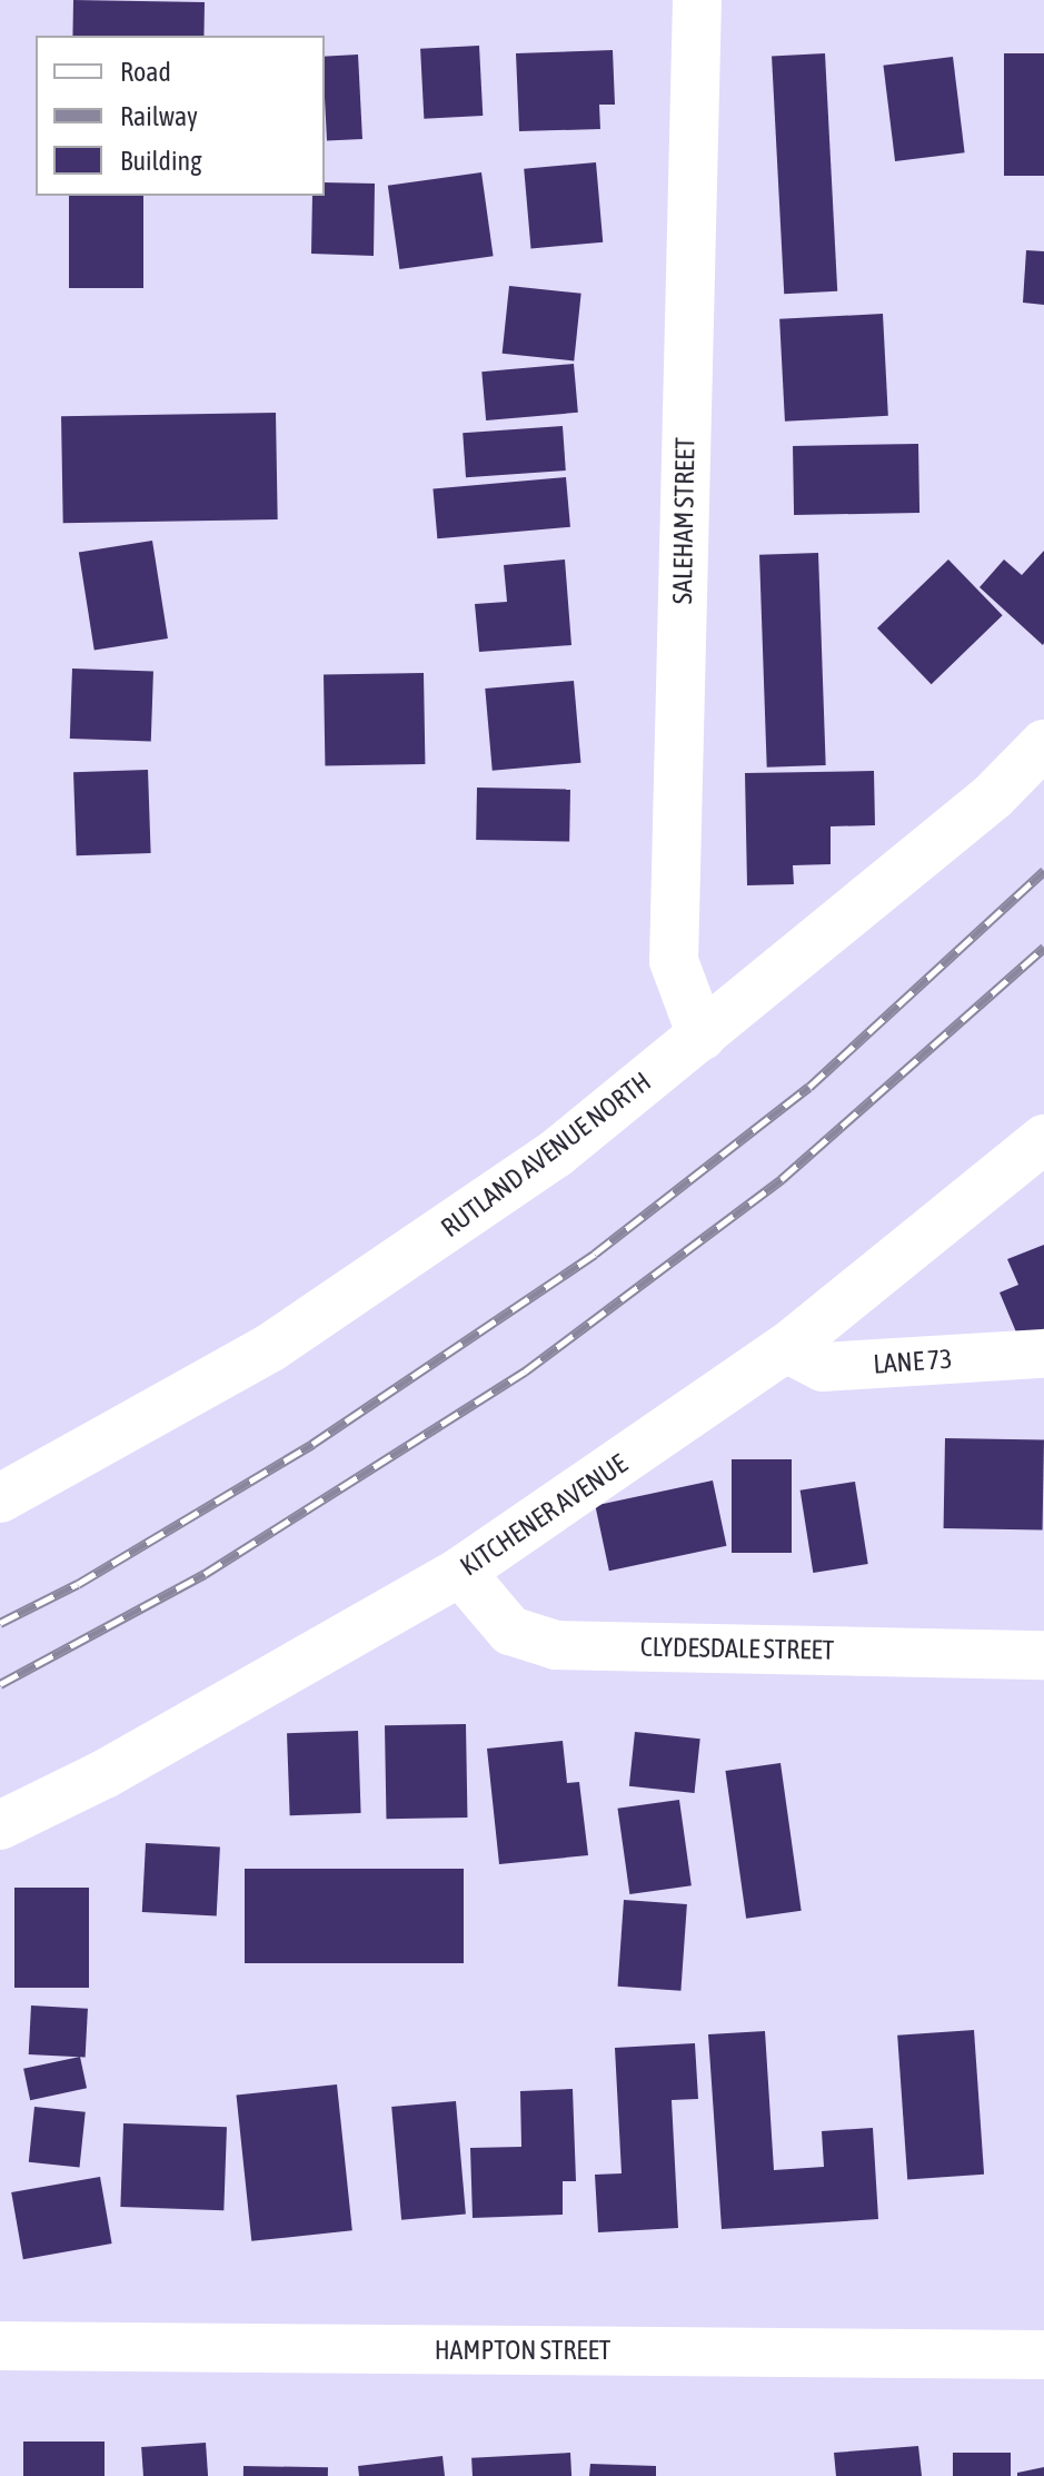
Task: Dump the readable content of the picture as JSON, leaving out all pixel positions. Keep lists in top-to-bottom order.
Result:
{
  "streets": {
    "street": [
      "SALEHAM STREET",
      "RUTLAND AVENUE NORTH",
      "LANE 73",
      "KITCHENER AVENUE",
      "CLYDESDALE STREET",
      "HAMPTON STREET"
    ]
  },
  "crossings": [
    ["SALEHAM STREET", "RUTLAND AVENUE NORTH"],
    ["LANE 73", "KITCHENER AVENUE"],
    ["KITCHENER AVENUE", "CLYDESDALE STREET"]
  ],
  "legend": ["Road", "Railway", "Building"]
}
